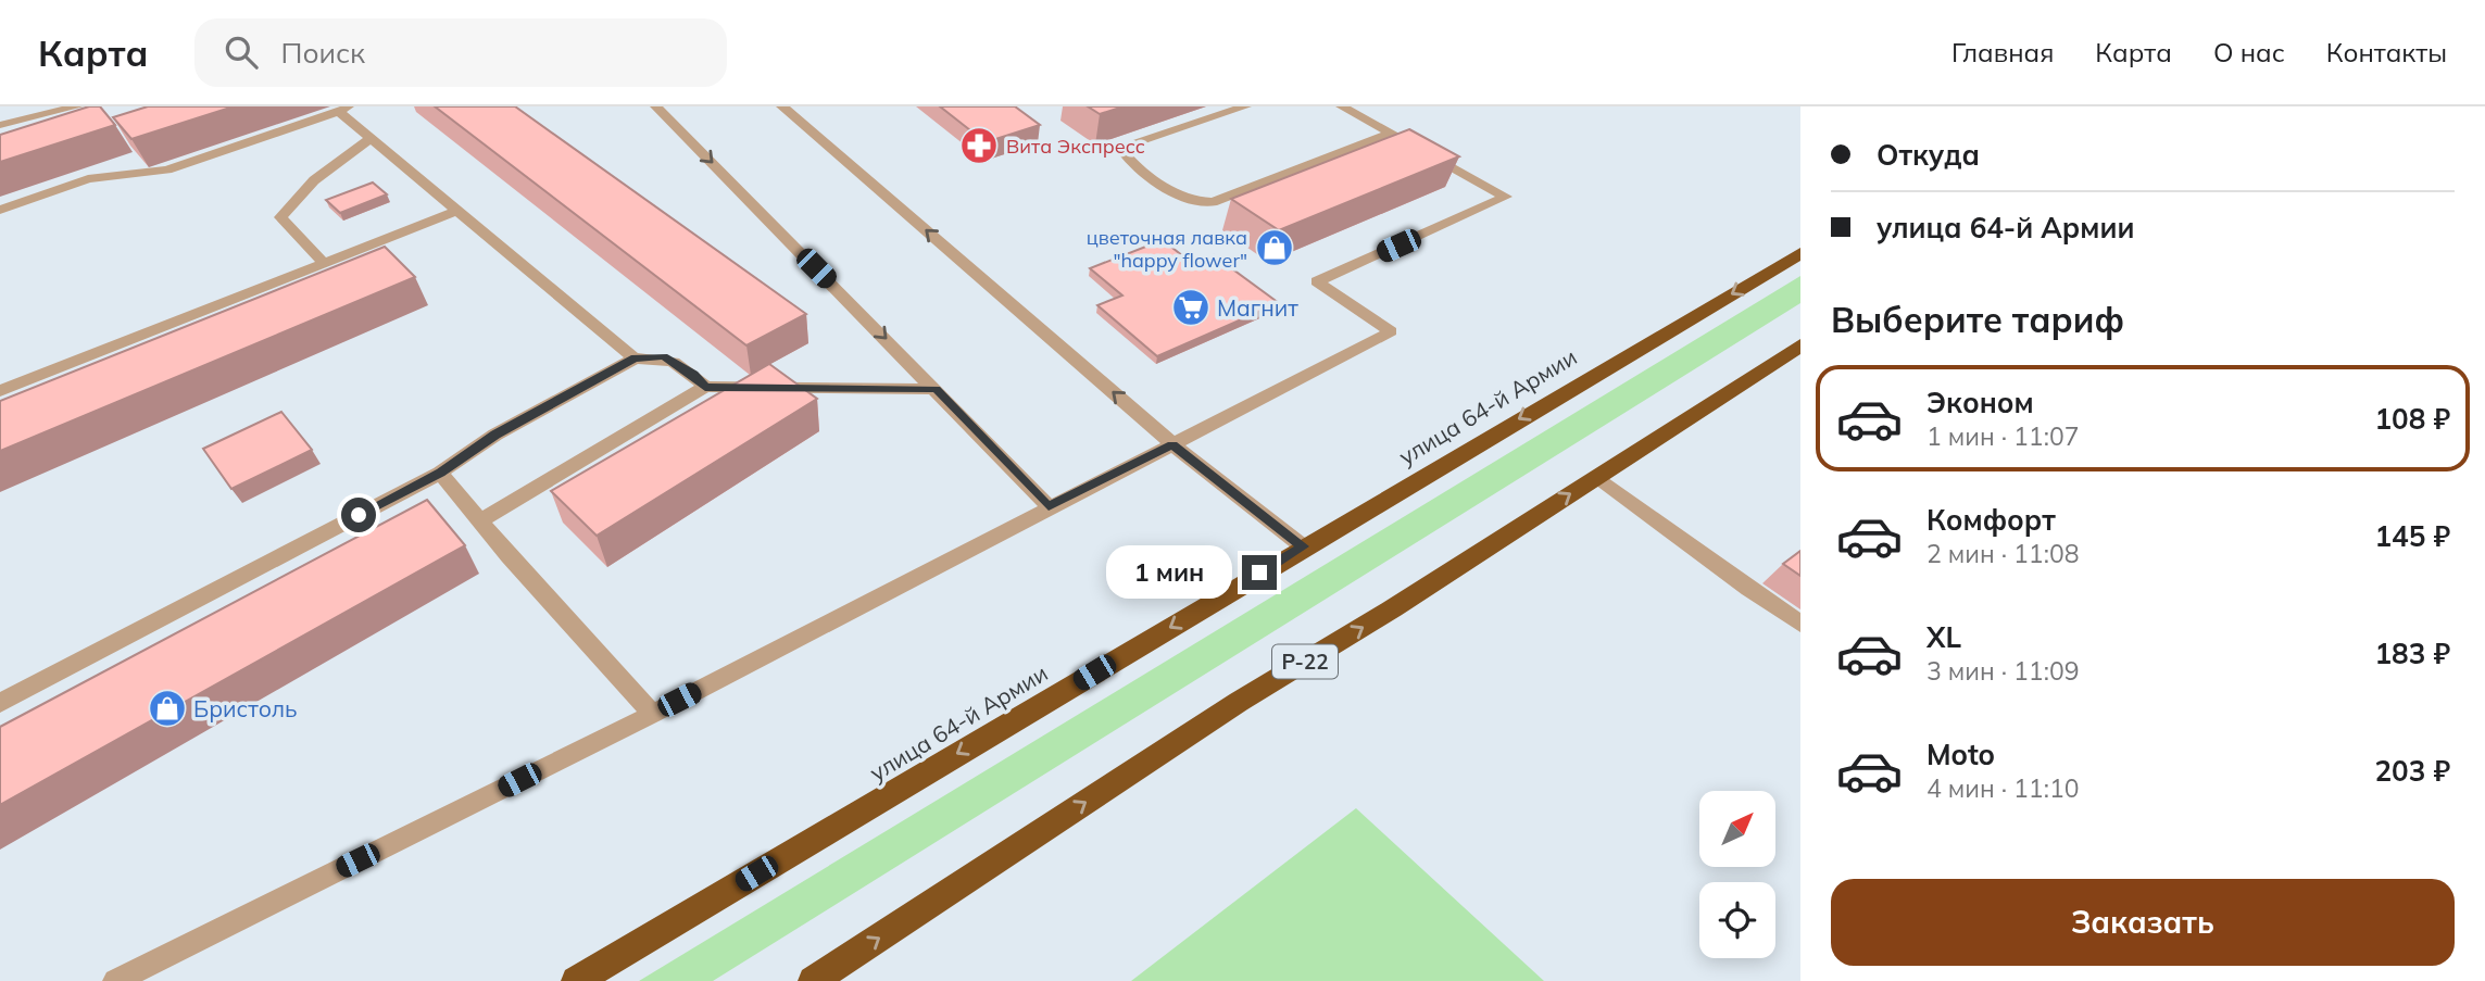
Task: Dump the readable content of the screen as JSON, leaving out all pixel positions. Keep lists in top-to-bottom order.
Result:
{
  "streets": {
    "highway": ["улица 64-й Армии", "Р-22"]
  },
  "places": {
    "pharmacy": ["Вита Экспресс"],
    "shop": ["цветочная лавка \"happy flower\"", "Бристоль"],
    "supermarket": ["Магнит"]
  },
  "north": "top right",
  "page": {
    "header": "Карта",
    "search": "Поиск",
    "nav": [
      "Главная",
      "Карта",
      "О нас",
      "Контакты"
    ],
    "banner": ["Откуда", "улица 64-й Армии"],
    "heading": "Выберите тариф",
    "list": [
      {
        "name": "Эконом",
        "note": "1 мин · 11:07",
        "value": "108 ₽"
      },
      {
        "name": "Комфорт",
        "note": "2 мин · 11:08",
        "value": "145 ₽"
      },
      {
        "name": "XL",
        "note": "3 мин · 11:09",
        "value": "183 ₽"
      },
      {
        "name": "Moto",
        "note": "4 мин · 11:10",
        "value": "203 ₽"
      }
    ],
    "bubble": "1 мин",
    "buttons": "Заказать"
  }
}
